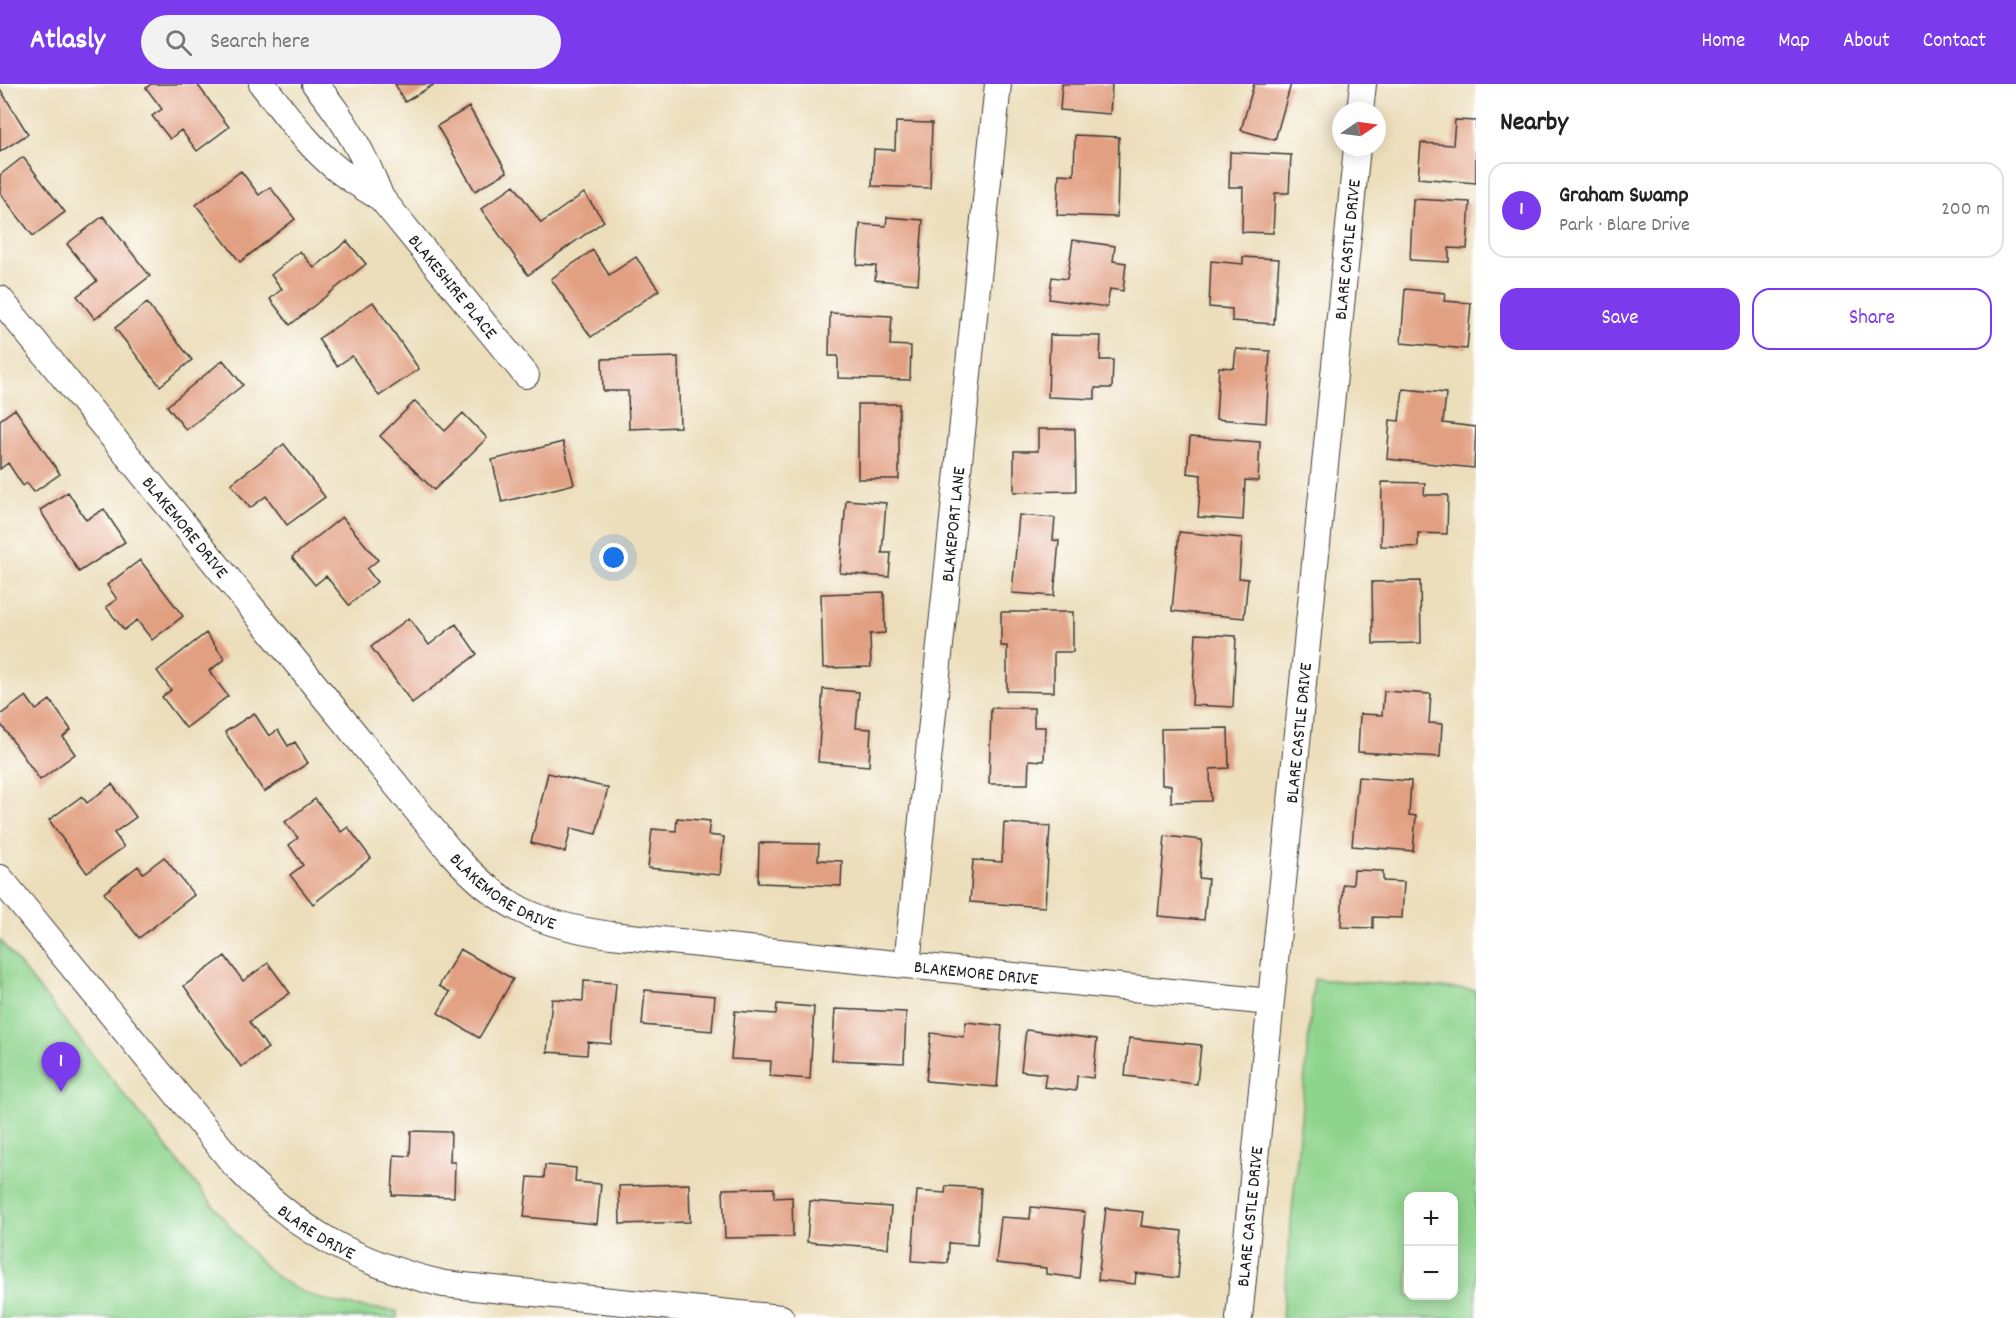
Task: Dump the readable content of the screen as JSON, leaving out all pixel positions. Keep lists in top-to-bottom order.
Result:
{
  "streets": {
    "street": [
      "BLARE CASTLE DRIVE",
      "BLAKESHIRE PLACE",
      "BLAKEPORT LANE",
      "BLAKEMORE DRIVE",
      "BLARE DRIVE"
    ]
  },
  "crossings": [
    ["BLARE CASTLE DRIVE", "BLAKEMORE DRIVE"],
    ["BLAKEPORT LANE", "BLAKEMORE DRIVE"]
  ],
  "north": "right",
  "page": {
    "header": "Atlasly",
    "search": "Search here",
    "nav": [
      "Home",
      "Map",
      "About",
      "Contact"
    ],
    "heading": "Nearby",
    "list": [
      {
        "mark": "1",
        "name": "Graham Swamp",
        "note": "Park · Blare Drive",
        "value": "200 m"
      }
    ],
    "buttons": ["Save", "Share"],
    "pins": "1",
    "map_buttons": ["+", "−"]
  }
}
